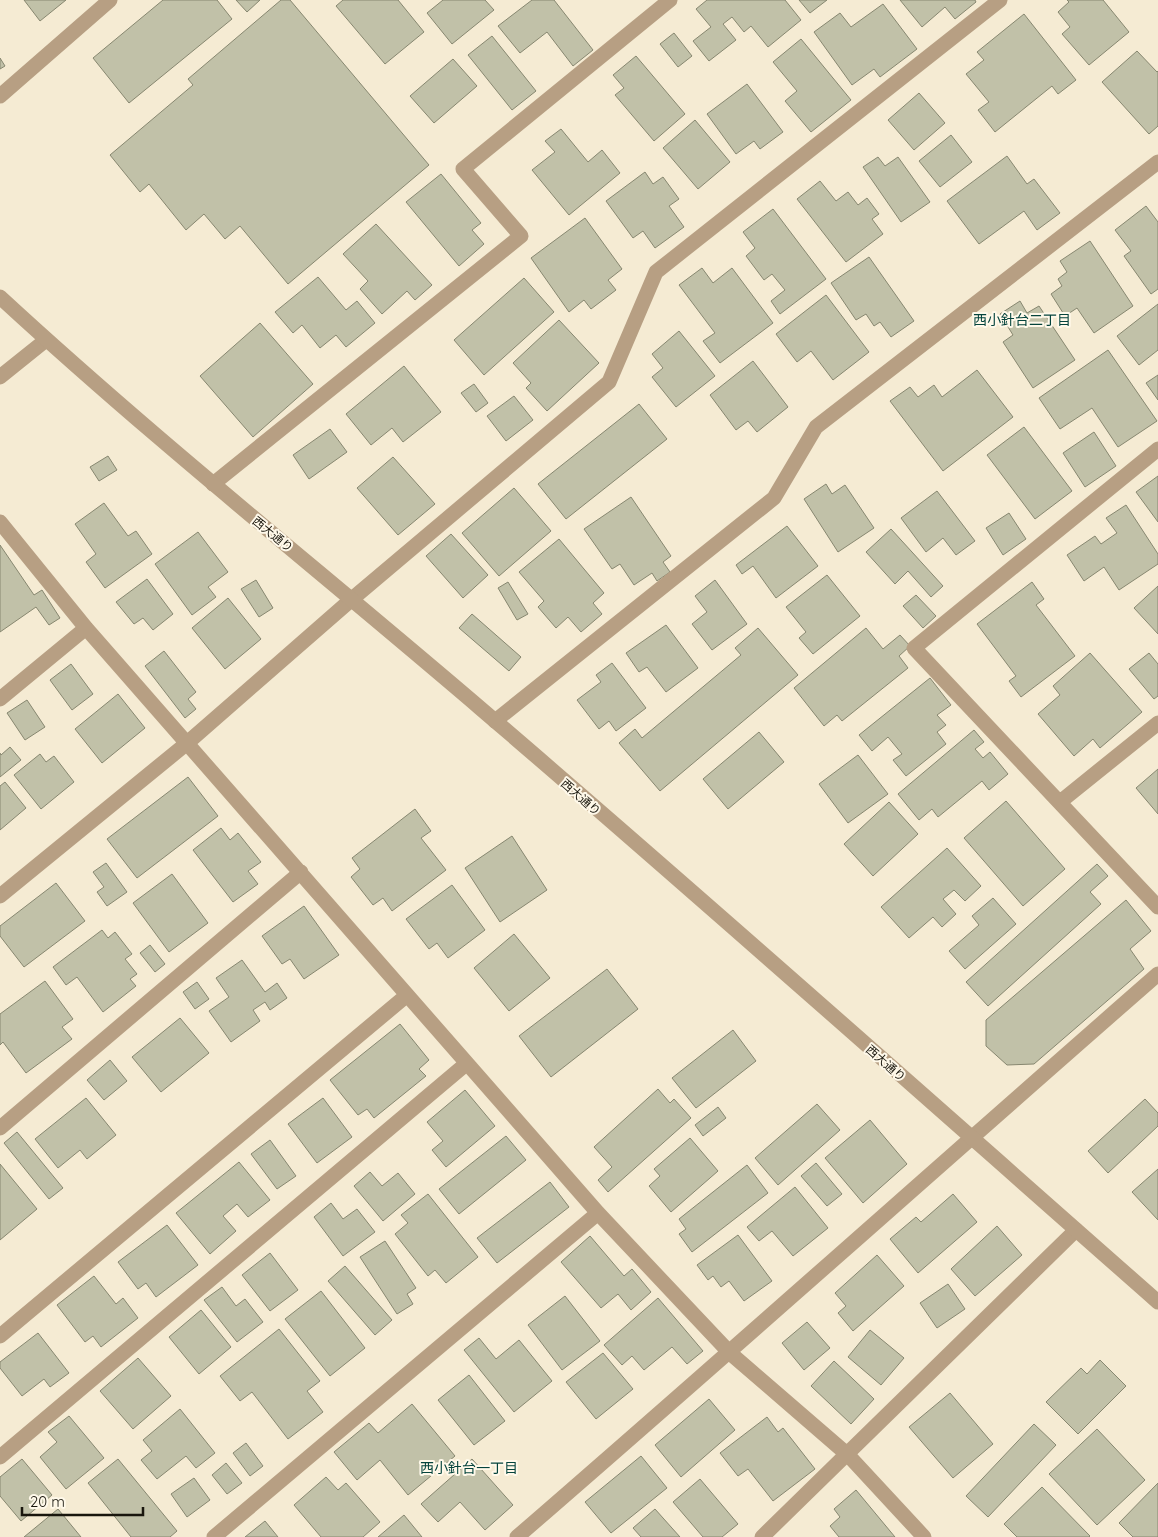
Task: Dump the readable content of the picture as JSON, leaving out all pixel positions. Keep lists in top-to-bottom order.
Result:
{
  "streets": {
    "street": ["西大通り"]
  },
  "districts": ["西小針台二丁目", "西小針台一丁目"],
  "scale_bar": "20 m"
}
